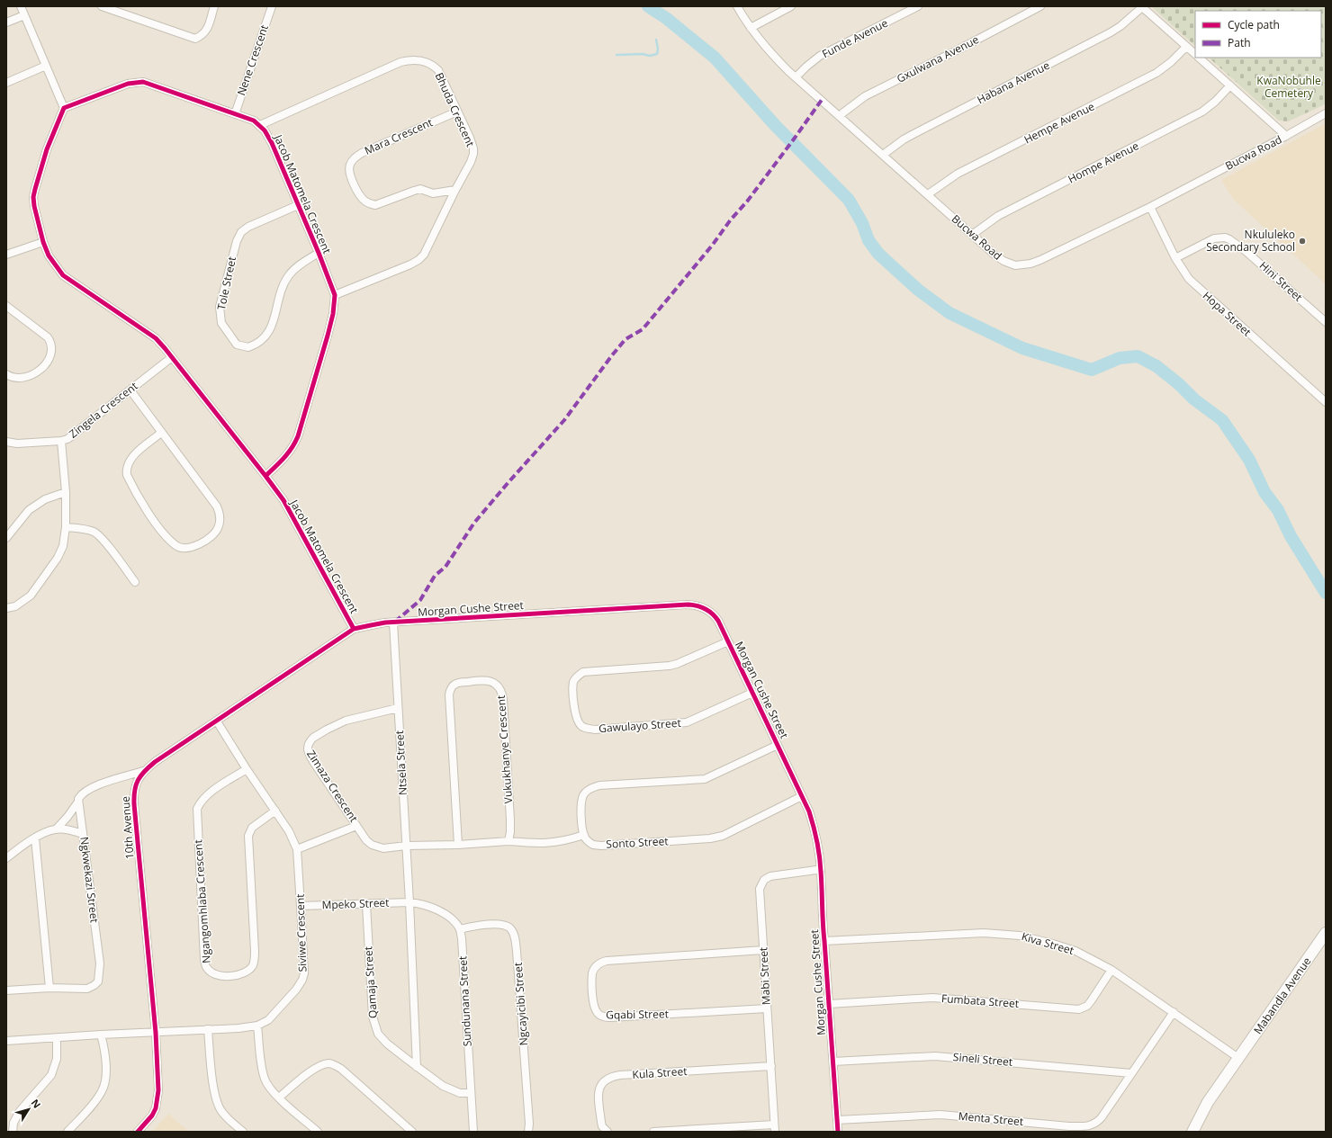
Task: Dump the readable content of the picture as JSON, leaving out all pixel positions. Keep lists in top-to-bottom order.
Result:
{
  "streets": {
    "street": [
      "Funde Avenue",
      "Gxulwana Avenue",
      "Nene Crescent",
      "Habana Avenue",
      "Bhuda Crescent",
      "Hempe Avenue",
      "Mara Crescent",
      "Bucwa Road",
      "Hompe Avenue",
      "Jacob Matomela Crescent",
      "Hini Street",
      "Tole Street",
      "Hopa Street",
      "Zingela Crescent",
      "Morgan Cushe Street",
      "Gawulayo Street",
      "Vukukhanye Crescent",
      "Ntsela Street",
      "Zimaza Crescent",
      "10th Avenue",
      "Sonto Street",
      "Ngkwekazi Street",
      "Ngangomhlaba Crescent",
      "Mpeko Street",
      "Siviwe Crescent",
      "Kiva Street",
      "Mabi Street",
      "Qamaja Street",
      "Mabandla Avenue",
      "Sundunana Street",
      "Fumbata Street",
      "Ngcayicibi Street",
      "Gqabi Street",
      "Sineli Street",
      "Kula Street",
      "Menta Street"
    ]
  },
  "crossings": [
    ["Funde Avenue", "Bucwa Road"],
    ["Gxulwana Avenue", "Bucwa Road"],
    ["Habana Avenue", "Bucwa Road"],
    ["Bhuda Crescent", "Mara Crescent"],
    ["Bhuda Crescent", "Jacob Matomela Crescent"],
    ["Hempe Avenue", "Bucwa Road"],
    ["Bucwa Road", "Hompe Avenue"],
    ["Bucwa Road", "Hopa Street"],
    ["Jacob Matomela Crescent", "Tole Street"],
    ["Jacob Matomela Crescent", "Zingela Crescent"],
    ["Jacob Matomela Crescent", "Morgan Cushe Street"],
    ["Jacob Matomela Crescent", "10th Avenue"],
    ["Hini Street", "Hopa Street"],
    ["Morgan Cushe Street", "Gawulayo Street"],
    ["Morgan Cushe Street", "Ntsela Street"],
    ["Morgan Cushe Street", "10th Avenue"],
    ["Morgan Cushe Street", "Sonto Street"],
    ["Morgan Cushe Street", "Kiva Street"],
    ["Morgan Cushe Street", "Mabi Street"],
    ["Morgan Cushe Street", "Fumbata Street"],
    ["Morgan Cushe Street", "Sineli Street"],
    ["Morgan Cushe Street", "Menta Street"],
    ["Ntsela Street", "Zimaza Crescent"],
    ["Ntsela Street", "Mpeko Street"],
    ["Ntsela Street", "Qamaja Street"],
    ["10th Avenue", "Siviwe Crescent"],
    ["Ngangomhlaba Crescent", "Siviwe Crescent"],
    ["Mpeko Street", "Siviwe Crescent"],
    ["Mpeko Street", "Qamaja Street"],
    ["Kiva Street", "Mabandla Avenue"],
    ["Kiva Street", "Fumbata Street"],
    ["Kiva Street", "Menta Street"],
    ["Mabi Street", "Gqabi Street"],
    ["Mabi Street", "Kula Street"],
    ["Qamaja Street", "Sundunana Street"],
    ["Sundunana Street", "Ngcayicibi Street"],
    ["Sineli Street", "Menta Street"]
  ],
  "parks": ["KwaNobuhle Cemetery"],
  "places": ["Nkululeko Secondary School"],
  "legend": ["Cycle path", "Path"],
  "north": "top right"
}
